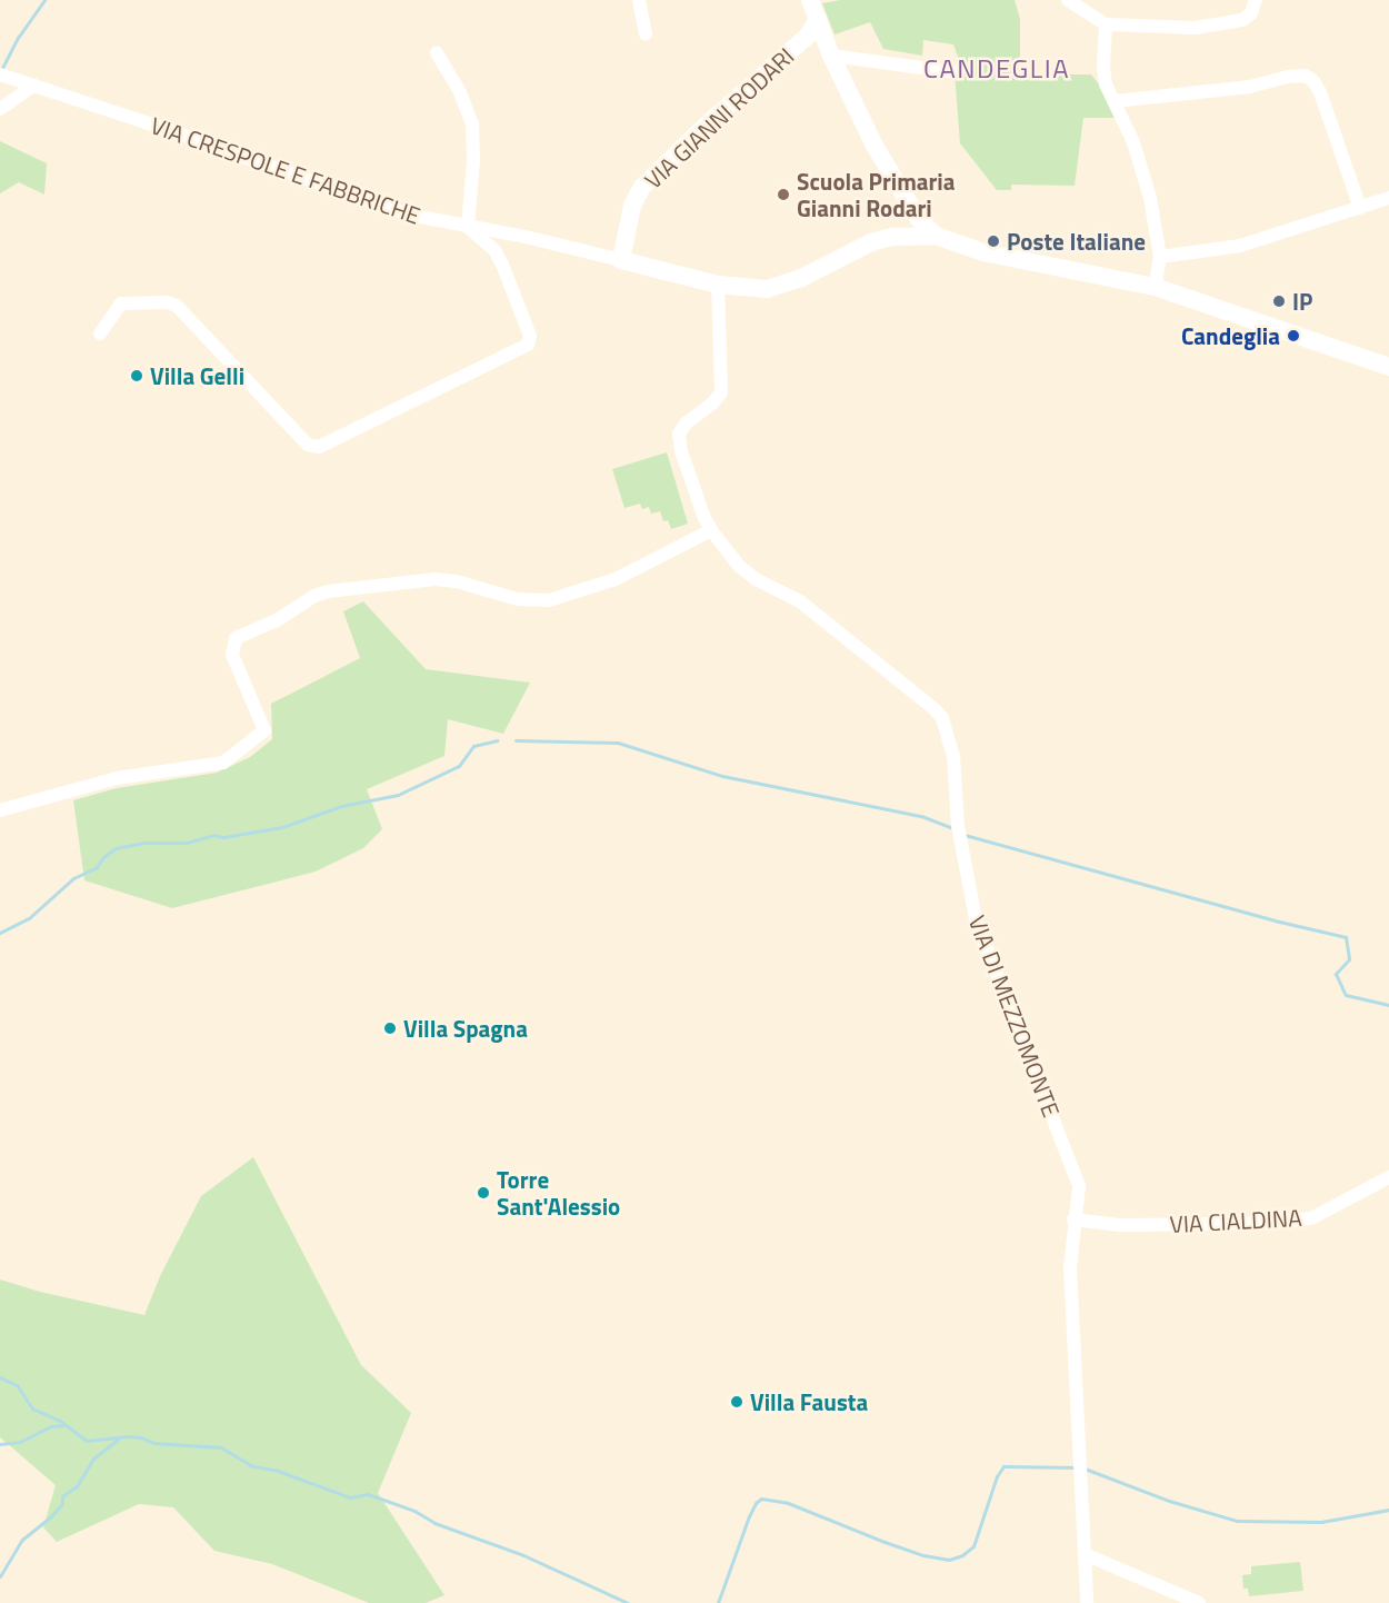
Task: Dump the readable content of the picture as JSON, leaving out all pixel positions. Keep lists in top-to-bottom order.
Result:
{
  "streets": {
    "main road": ["VIA GIANNI RODARI"],
    "street": ["VIA CRESPOLE E FABBRICHE", "VIA DI MEZZOMONTE", "VIA CIALDINA"]
  },
  "crossings": [
    ["VIA GIANNI RODARI", "VIA CRESPOLE E FABBRICHE"],
    ["VIA DI MEZZOMONTE", "VIA CIALDINA"]
  ],
  "districts": ["CANDEGLIA"],
  "places": [
    "Scuola Primaria Gianni Rodari",
    "Poste Italiane",
    "IP",
    "Candeglia",
    "Villa Gelli",
    "Villa Spagna",
    "Torre Sant'Alessio",
    "Villa Fausta"
  ]
}
